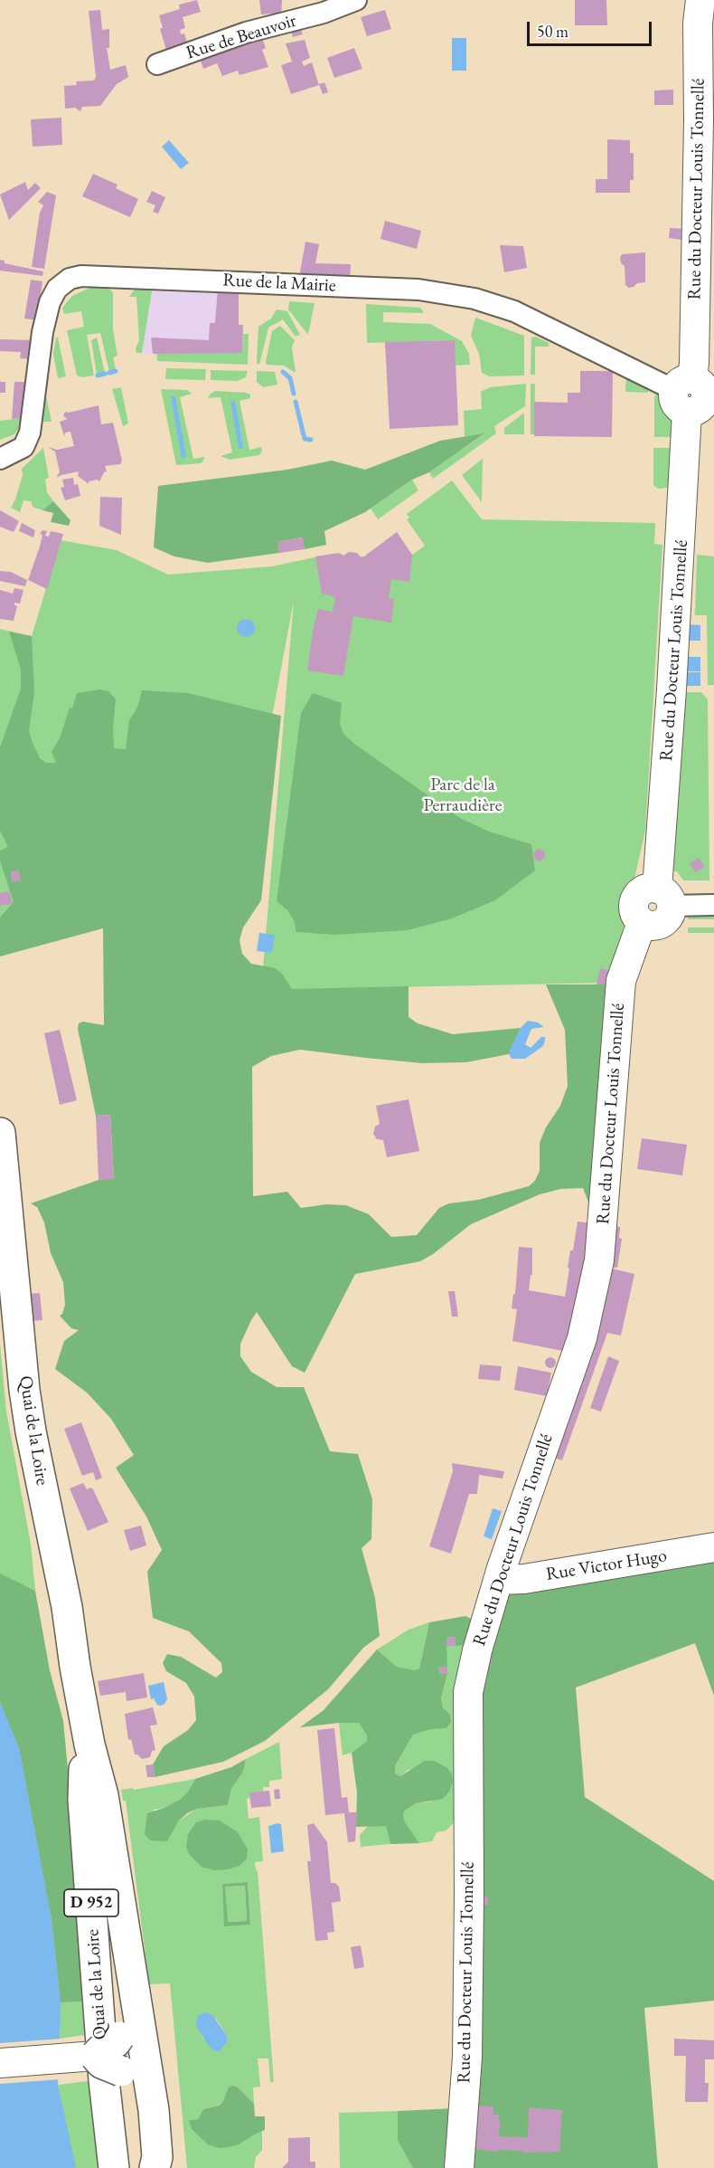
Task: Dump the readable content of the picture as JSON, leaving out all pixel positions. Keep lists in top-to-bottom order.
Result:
{
  "streets": {
    "main road": ["Quai de la Loire", "D 952"],
    "street": [
      "Rue de Beauvoir",
      "Rue du Docteur Louis Tonnellé",
      "Rue de la Mairie",
      "Rue Victor Hugo"
    ]
  },
  "crossings": [
    ["Rue du Docteur Louis Tonnellé", "Rue de la Mairie"],
    ["Rue du Docteur Louis Tonnellé", "Rue Victor Hugo"]
  ],
  "parks": ["Parc de la Perraudière"],
  "scale_bar": "50 m"
}
